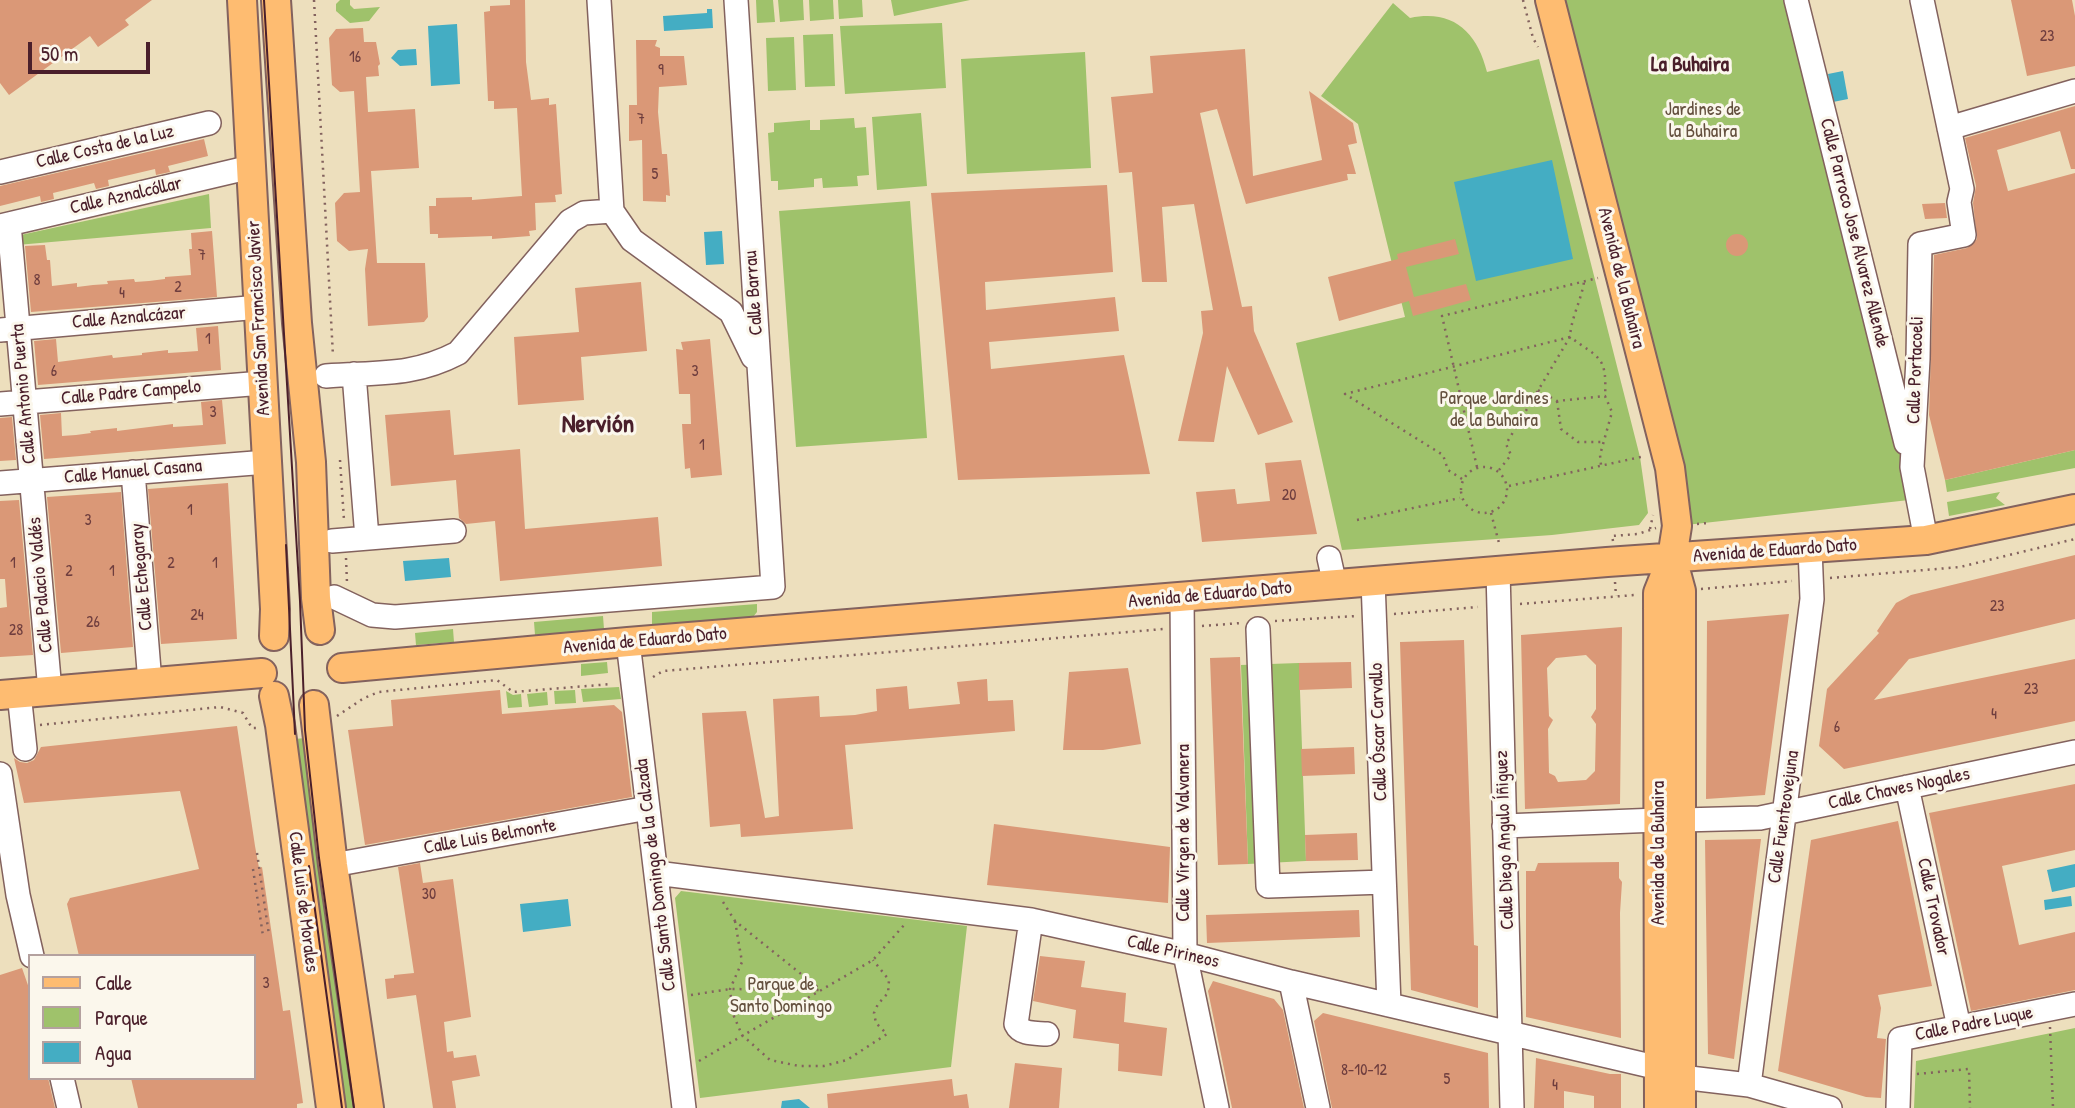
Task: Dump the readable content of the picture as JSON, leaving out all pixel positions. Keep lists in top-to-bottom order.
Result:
{
  "streets": {
    "main road": [
      "Avenida de la Buhaira",
      "Avenida San Francisco Javier",
      "Avenida de Eduardo Dato",
      "Calle Luis de Morales"
    ],
    "street": [
      "Calle Costa de la Luz",
      "Calle Aznalcóllar",
      "Calle Parroco Jose Alvarez Allende",
      "Calle Barrau",
      "Calle Aznalcázar",
      "Calle Portacoeli",
      "Calle Padre Campelo",
      "Calle Antonio Puerta",
      "Calle Manuel Casana",
      "Calle Echegaray",
      "Calle Palacio Valdés",
      "Calle Óscar Carvallo",
      "Calle Chaves Nogales",
      "Calle Fuenteovejuna",
      "Calle Virgen de Valvanera",
      "Calle Luis Belmonte",
      "Calle Diego Angulo Íñiguez",
      "Calle Santo Domingo de la Calzada",
      "Calle Trovador",
      "Calle Pirineos",
      "Calle Padre Luque"
    ]
  },
  "crossings": [
    ["Calle Aznalcóllar", "Avenida San Francisco Javier"],
    ["Calle Aznalcóllar", "Calle Antonio Puerta"],
    ["Calle Parroco Jose Alvarez Allende", "Calle Portacoeli"],
    ["Avenida de la Buhaira", "Avenida de Eduardo Dato"],
    ["Avenida de la Buhaira", "Calle Chaves Nogales"],
    ["Avenida de la Buhaira", "Calle Pirineos"],
    ["Calle Aznalcázar", "Avenida San Francisco Javier"],
    ["Calle Aznalcázar", "Calle Antonio Puerta"],
    ["Avenida San Francisco Javier", "Calle Padre Campelo"],
    ["Avenida San Francisco Javier", "Calle Manuel Casana"],
    ["Avenida San Francisco Javier", "Avenida de Eduardo Dato"],
    ["Avenida San Francisco Javier", "Calle Luis de Morales"],
    ["Calle Portacoeli", "Avenida de Eduardo Dato"],
    ["Calle Padre Campelo", "Calle Antonio Puerta"],
    ["Calle Antonio Puerta", "Calle Manuel Casana"],
    ["Calle Antonio Puerta", "Calle Palacio Valdés"],
    ["Calle Manuel Casana", "Calle Echegaray"],
    ["Calle Manuel Casana", "Calle Palacio Valdés"],
    ["Avenida de Eduardo Dato", "Calle Óscar Carvallo"],
    ["Avenida de Eduardo Dato", "Calle Fuenteovejuna"],
    ["Avenida de Eduardo Dato", "Calle Virgen de Valvanera"],
    ["Avenida de Eduardo Dato", "Calle Diego Angulo Íñiguez"],
    ["Avenida de Eduardo Dato", "Calle Santo Domingo de la Calzada"],
    ["Avenida de Eduardo Dato", "Calle Luis de Morales"],
    ["Calle Óscar Carvallo", "Calle Pirineos"],
    ["Calle Chaves Nogales", "Calle Fuenteovejuna"],
    ["Calle Chaves Nogales", "Calle Diego Angulo Íñiguez"],
    ["Calle Chaves Nogales", "Calle Trovador"],
    ["Calle Fuenteovejuna", "Calle Pirineos"],
    ["Calle Virgen de Valvanera", "Calle Pirineos"],
    ["Calle Luis Belmonte", "Calle Santo Domingo de la Calzada"],
    ["Calle Luis Belmonte", "Calle Luis de Morales"],
    ["Calle Diego Angulo Íñiguez", "Calle Pirineos"],
    ["Calle Santo Domingo de la Calzada", "Calle Pirineos"],
    ["Calle Trovador", "Calle Padre Luque"]
  ],
  "districts": ["La Buhaira", "Nervión"],
  "parks": ["Jardines de la Buhaira", "Parque Jardines de la Buhaira", "Parque de Santo Domingo"],
  "house_numbers": [
    "23",
    "16",
    "9",
    "7",
    "5",
    "7",
    "8",
    "2",
    "4",
    "1",
    "6",
    "3",
    "3",
    "1",
    "20",
    "1",
    "3",
    "1",
    "2",
    "1",
    "2",
    "1",
    "23",
    "24",
    "26",
    "28",
    "23",
    "4",
    "6",
    "30",
    "3",
    "8-10-12",
    "5",
    "4"
  ],
  "legend": ["Calle", "Parque", "Agua"],
  "scale_bar": "50 m"
}
